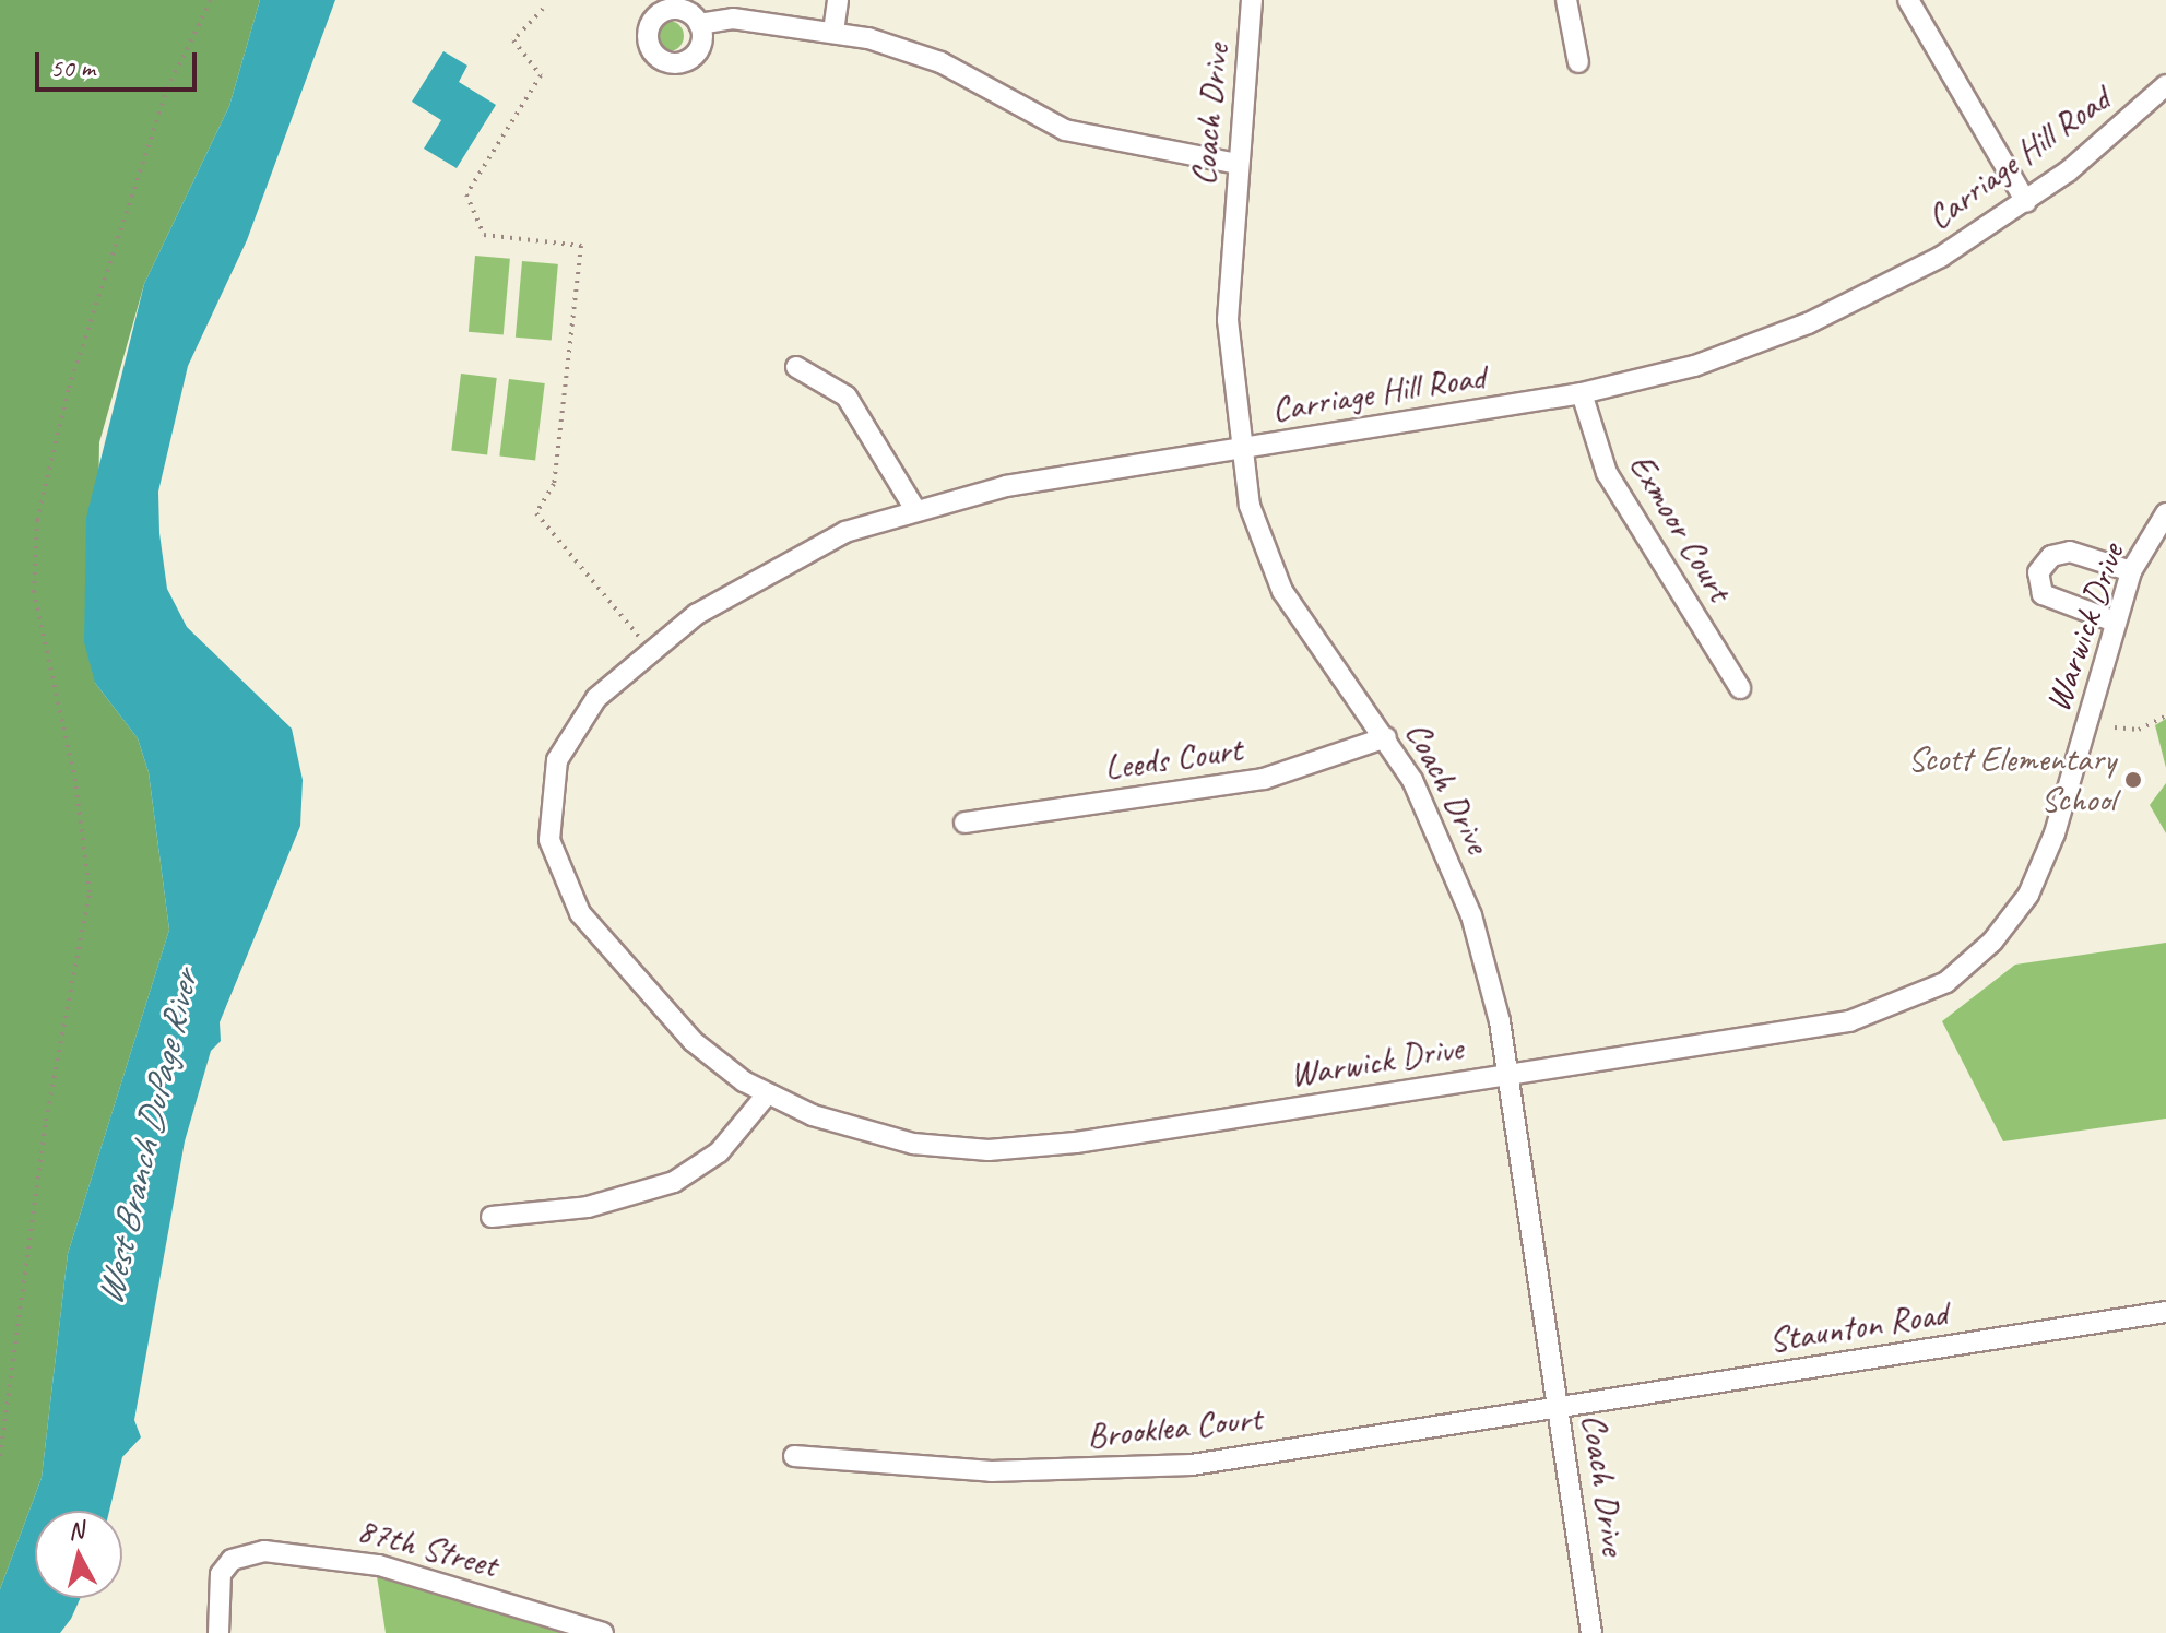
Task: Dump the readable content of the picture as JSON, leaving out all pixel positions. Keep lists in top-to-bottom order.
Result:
{
  "streets": {
    "street": [
      "Coach Drive",
      "Carriage Hill Road",
      "Exmoor Court",
      "Warwick Drive",
      "Leeds Court",
      "Staunton Road",
      "Brooklea Court",
      "87th Street"
    ]
  },
  "crossings": [
    ["Coach Drive", "Carriage Hill Road"],
    ["Coach Drive", "Warwick Drive"],
    ["Coach Drive", "Leeds Court"],
    ["Coach Drive", "Staunton Road"],
    ["Coach Drive", "Brooklea Court"],
    ["Carriage Hill Road", "Exmoor Court"],
    ["Carriage Hill Road", "Warwick Drive"],
    ["Staunton Road", "Brooklea Court"]
  ],
  "water": ["West Branch DuPage River"],
  "places": ["Scott Elementary School"],
  "scale_bar": "50 m",
  "north": "top"
}
